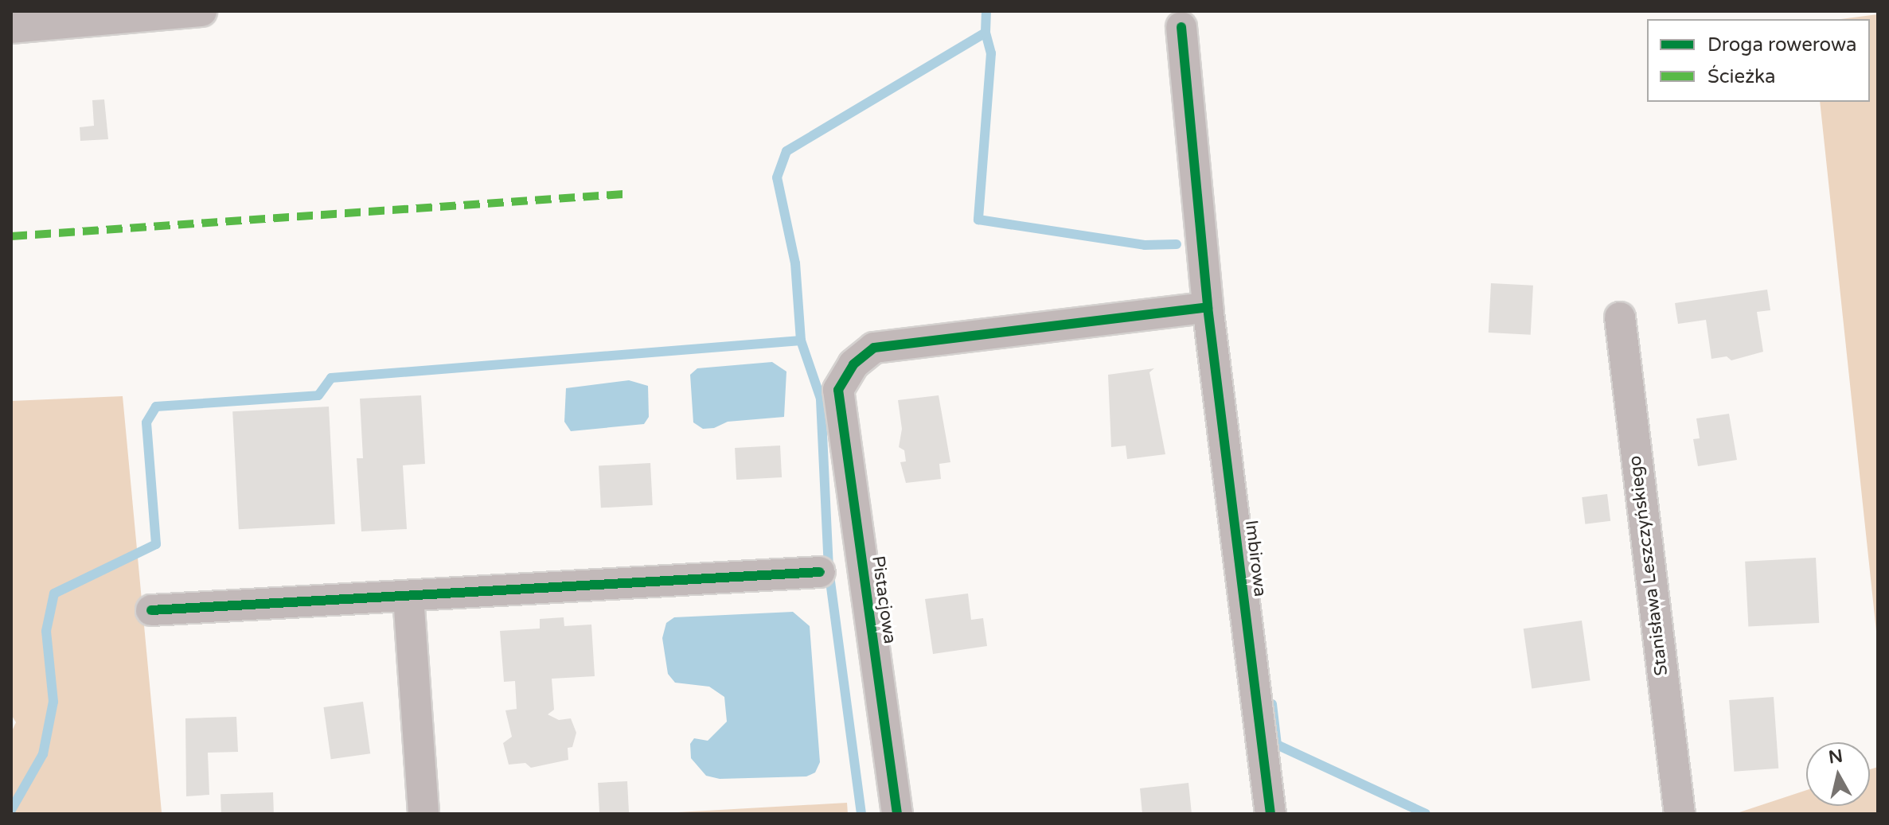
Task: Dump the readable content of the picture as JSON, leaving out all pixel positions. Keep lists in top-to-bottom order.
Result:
{
  "streets": {
    "street": ["Imbirowa", "Stanisława Leszczyńskiego", "Pistacjowa"]
  },
  "crossings": [
    ["Imbirowa", "Pistacjowa"]
  ],
  "legend": ["Droga rowerowa", "Ścieżka"],
  "north": "top"
}
